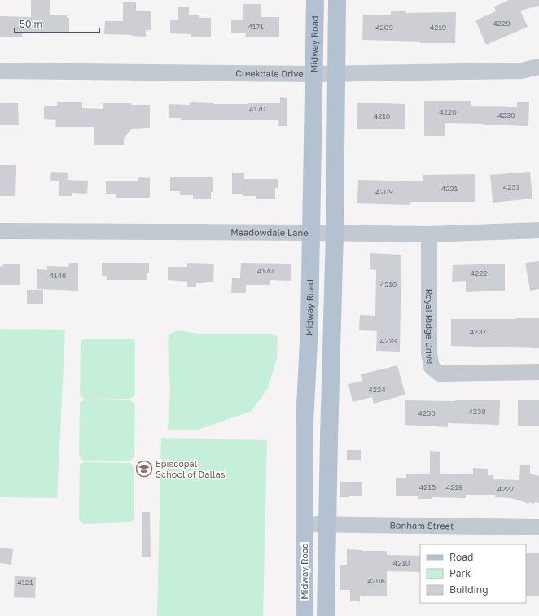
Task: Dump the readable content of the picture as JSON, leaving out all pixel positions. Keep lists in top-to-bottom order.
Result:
{
  "streets": {
    "main road": ["Midway Road"],
    "street": [
      "Creekdale Drive",
      "Meadowdale Lane",
      "Royal Ridge Drive",
      "Bonham Street"
    ]
  },
  "crossings": [
    ["Midway Road", "Creekdale Drive"],
    ["Midway Road", "Meadowdale Lane"],
    ["Midway Road", "Bonham Street"],
    ["Meadowdale Lane", "Royal Ridge Drive"]
  ],
  "places": {
    "school or university": ["Episcopal School of Dallas"]
  },
  "house_numbers": [
    "4229",
    "4171",
    "4209",
    "4219",
    "4170",
    "4220",
    "4230",
    "4210",
    "4231",
    "4221",
    "4209",
    "4170",
    "4222",
    "4146",
    "4210",
    "4237",
    "4218",
    "4224",
    "4238",
    "4230",
    "4215",
    "4219",
    "4227",
    "4210",
    "4206",
    "4121"
  ],
  "legend": ["Road", "Park", "Building"],
  "scale_bar": "50 m"
}
